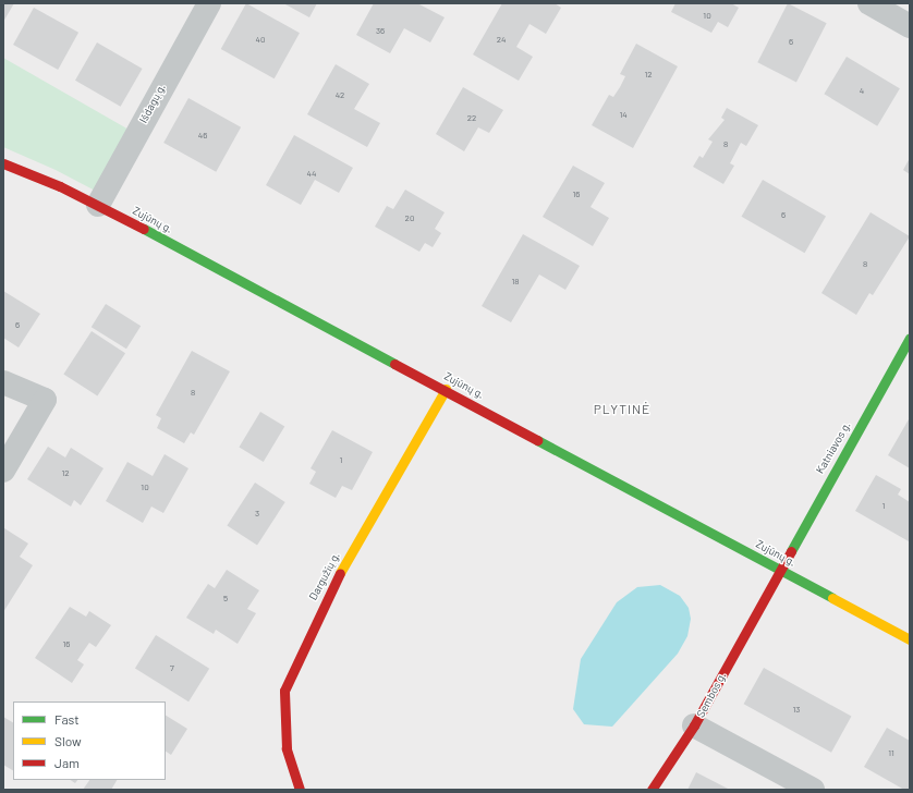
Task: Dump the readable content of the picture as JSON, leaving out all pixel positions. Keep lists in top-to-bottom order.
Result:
{
  "streets": {
    "main road": [
      "Zujūnų g.",
      "Katniavos g.",
      "Dargužių g.",
      "Sembos g."
    ],
    "street": ["Išdagų g."]
  },
  "crossings": [
    ["Išdagų g.", "Zujūnų g."],
    ["Zujūnų g.", "Katniavos g."],
    ["Zujūnų g.", "Dargužių g."],
    ["Zujūnų g.", "Sembos g."],
    ["Katniavos g.", "Sembos g."]
  ],
  "districts": ["PLYTINĖ"],
  "house_numbers": [
    "10",
    "36",
    "40",
    "24",
    "6",
    "12",
    "4",
    "42",
    "14",
    "22",
    "46",
    "8",
    "44",
    "16",
    "6",
    "20",
    "8",
    "18",
    "6",
    "8",
    "1",
    "12",
    "10",
    "1",
    "3",
    "5",
    "16",
    "7",
    "13",
    "11"
  ],
  "legend": ["Fast", "Slow", "Jam"]
}
